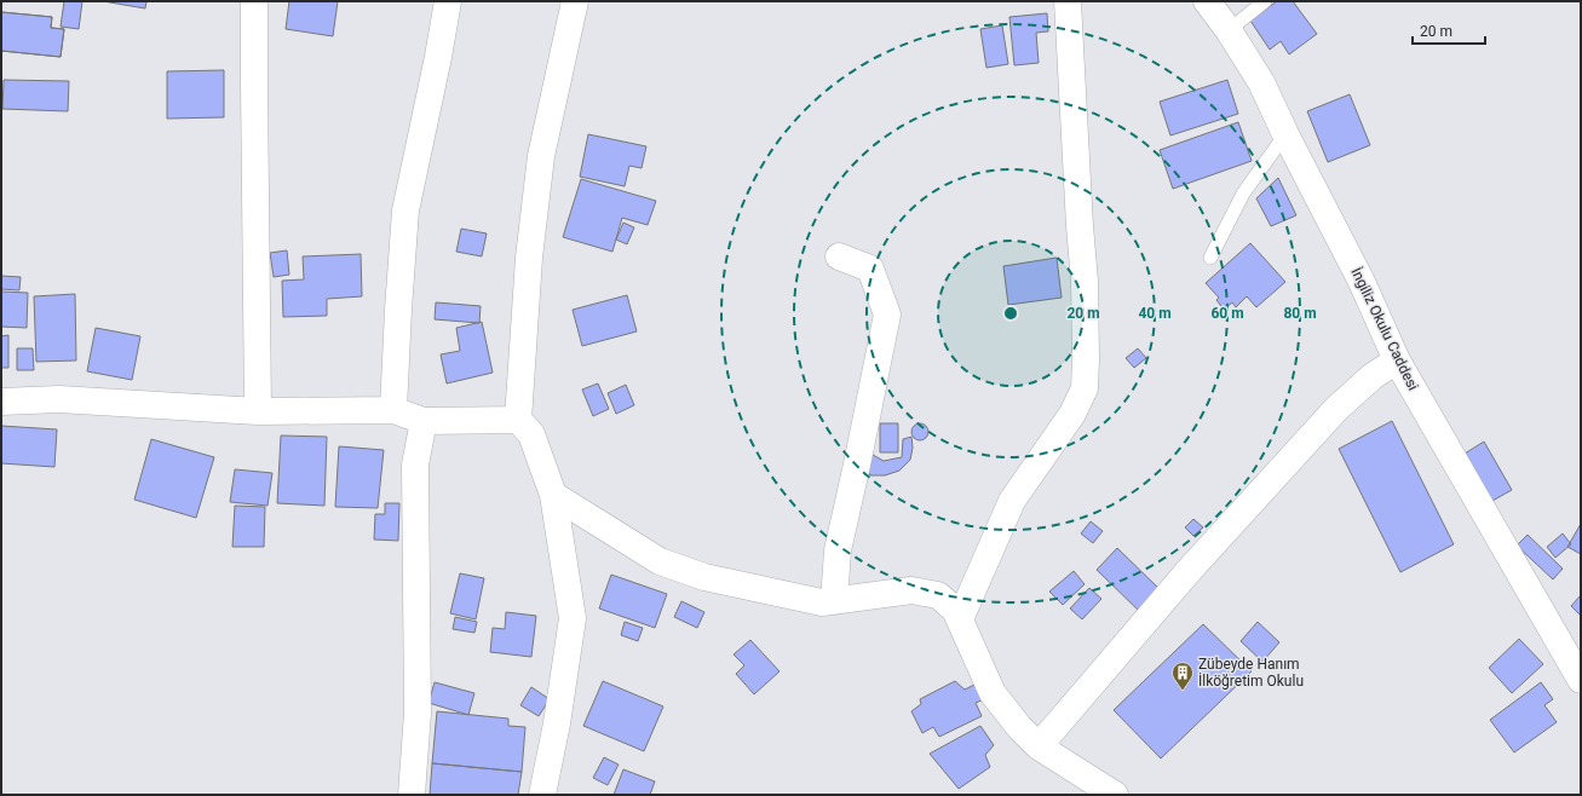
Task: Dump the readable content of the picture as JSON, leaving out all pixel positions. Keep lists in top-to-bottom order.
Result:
{
  "streets": {
    "street": ["İngiliz Okulu Caddesi"]
  },
  "places": {
    "building": ["Zübeyde Hanım İlköğretim Okulu"]
  },
  "scale_bar": "20 m",
  "rings": [
    "20 m",
    "40 m",
    "60 m",
    "80 m"
  ]
}
